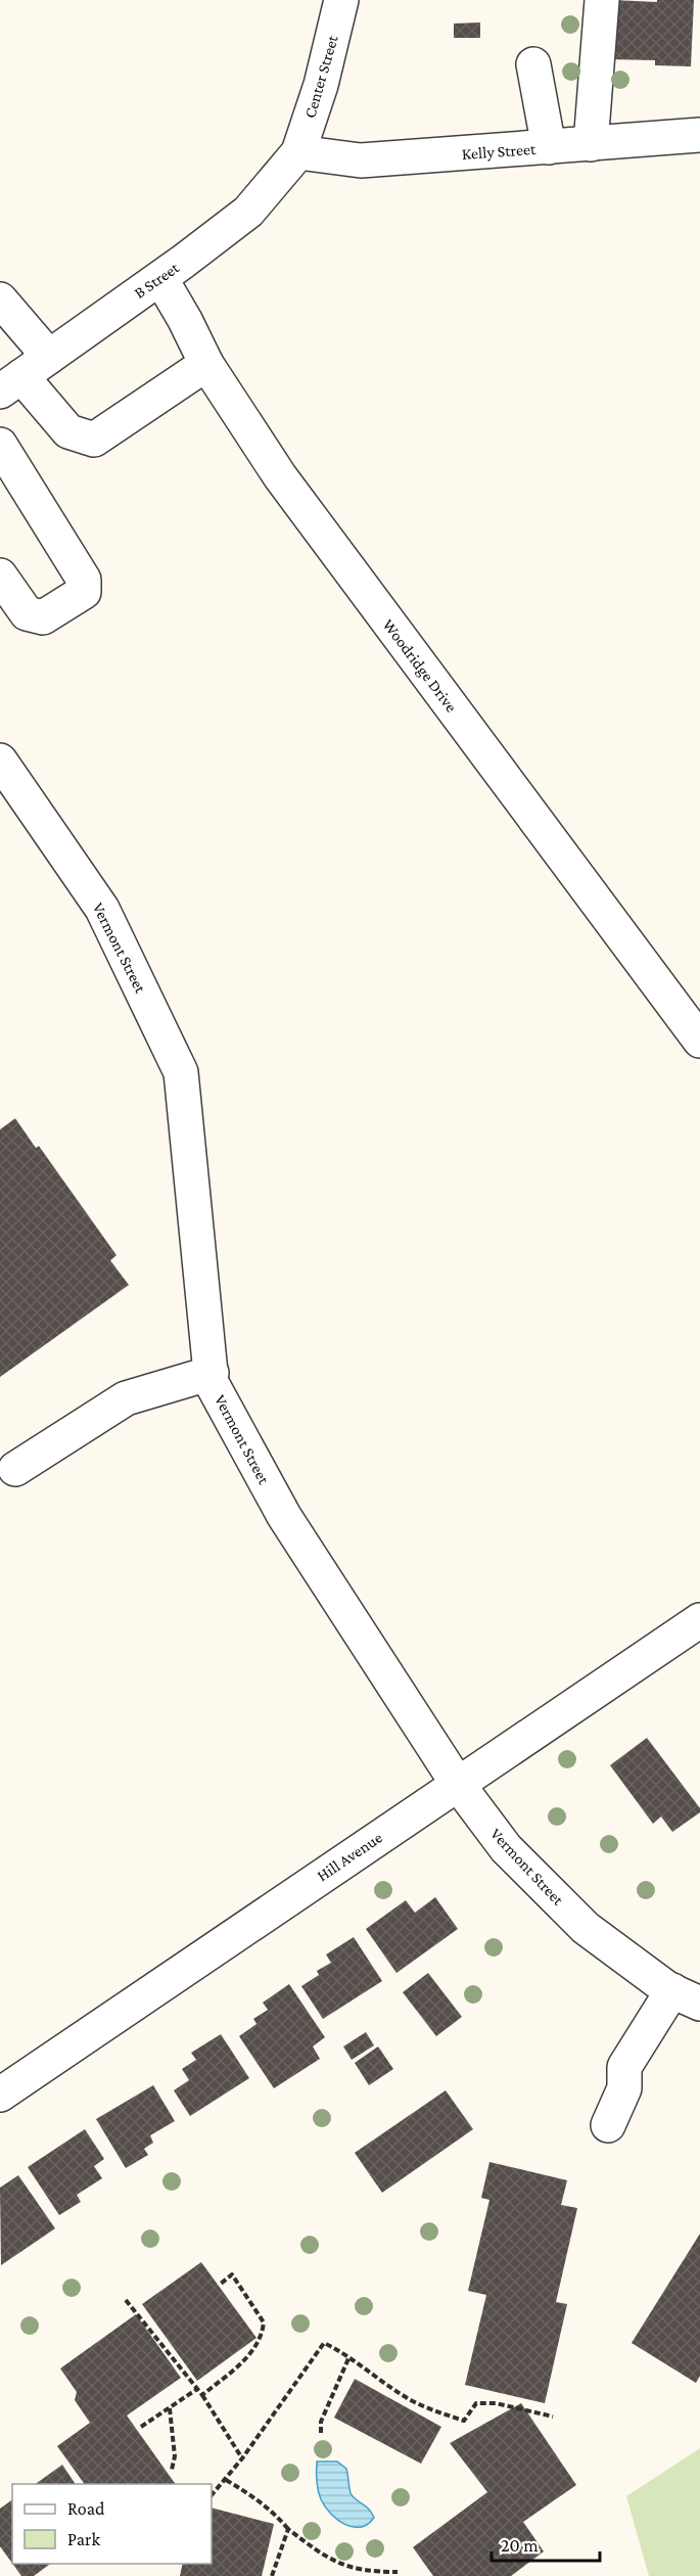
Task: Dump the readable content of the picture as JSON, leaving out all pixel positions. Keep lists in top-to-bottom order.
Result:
{
  "streets": {
    "street": [
      "Center Street",
      "Kelly Street",
      "B Street",
      "Woodridge Drive",
      "Vermont Street",
      "Hill Avenue"
    ]
  },
  "crossings": [
    ["Center Street", "Kelly Street"],
    ["Center Street", "B Street"],
    ["Kelly Street", "B Street"],
    ["B Street", "Woodridge Drive"],
    ["Vermont Street", "Hill Avenue"]
  ],
  "legend": ["Road", "Park"],
  "scale_bar": "20 m"
}
